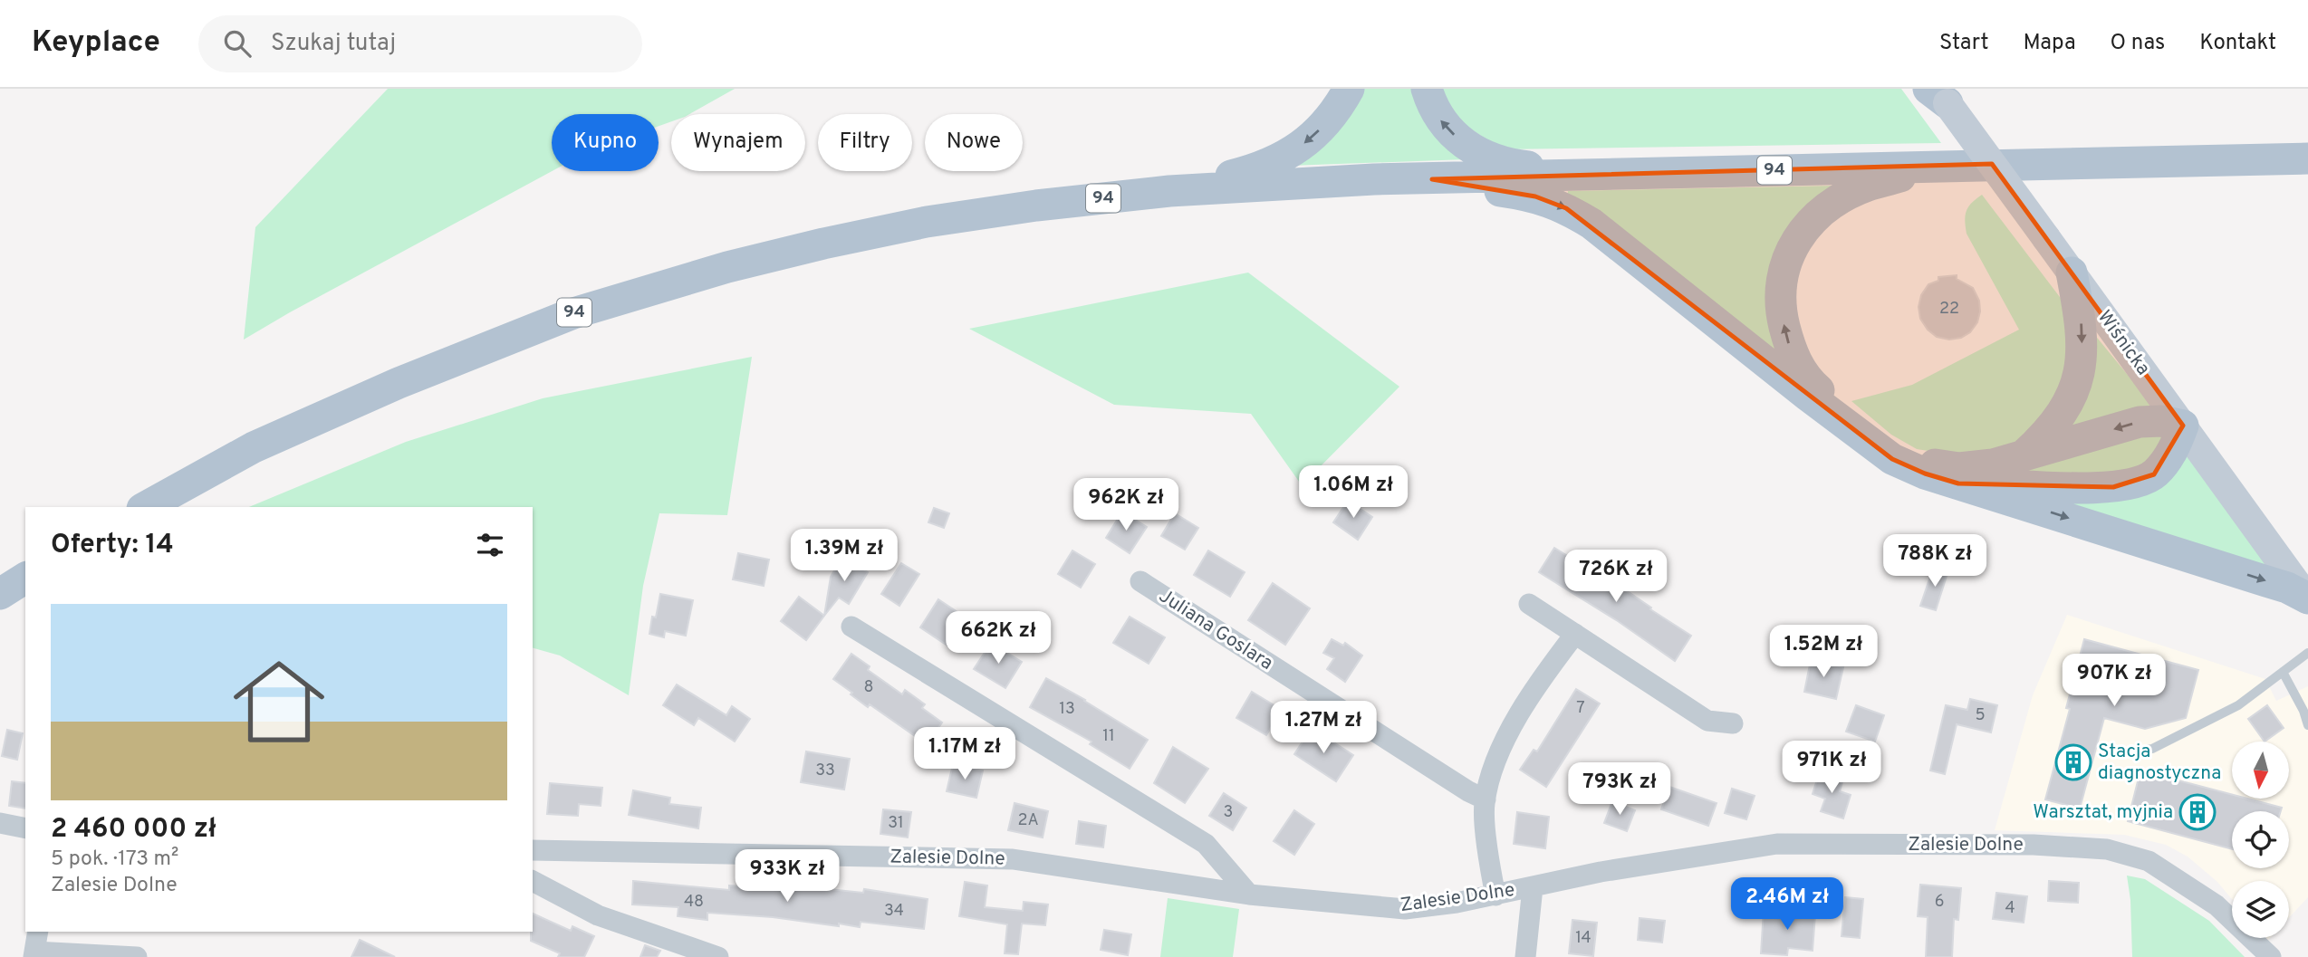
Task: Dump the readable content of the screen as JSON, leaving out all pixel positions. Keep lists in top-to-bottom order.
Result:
{
  "streets": {
    "main road": ["94", "Wiśnicka"],
    "street": ["Juliana Goslara", "Zalesie Dolne"]
  },
  "places": {
    "building": ["Stacja diagnostyczna", "Warsztat, myjnia"]
  },
  "house_numbers": [
    "22",
    "8",
    "7",
    "13",
    "5",
    "11",
    "33",
    "3",
    "2A",
    "31",
    "48",
    "6",
    "4",
    "34",
    "14"
  ],
  "north": "bottom",
  "page": {
    "header": "Keyplace",
    "search": "Szukaj tutaj",
    "nav": [
      "Start",
      "Mapa",
      "O nas",
      "Kontakt"
    ],
    "chip": [
      "Kupno",
      "Wynajem",
      "Filtry",
      "Nowe"
    ],
    "price": [
      "1.06M zł",
      "962K zł",
      "1.39M zł",
      "788K zł",
      "726K zł",
      "662K zł",
      "1.52M zł",
      "907K zł",
      "1.27M zł",
      "1.17M zł",
      "971K zł",
      "793K zł",
      "933K zł",
      "2.46M zł"
    ],
    "heading": "Oferty: 14",
    "list": [
      {
        "name": "2 460 000 zł",
        "note": "5 pok. · 173 m² · Zalesie Dolne"
      }
    ]
  }
}
